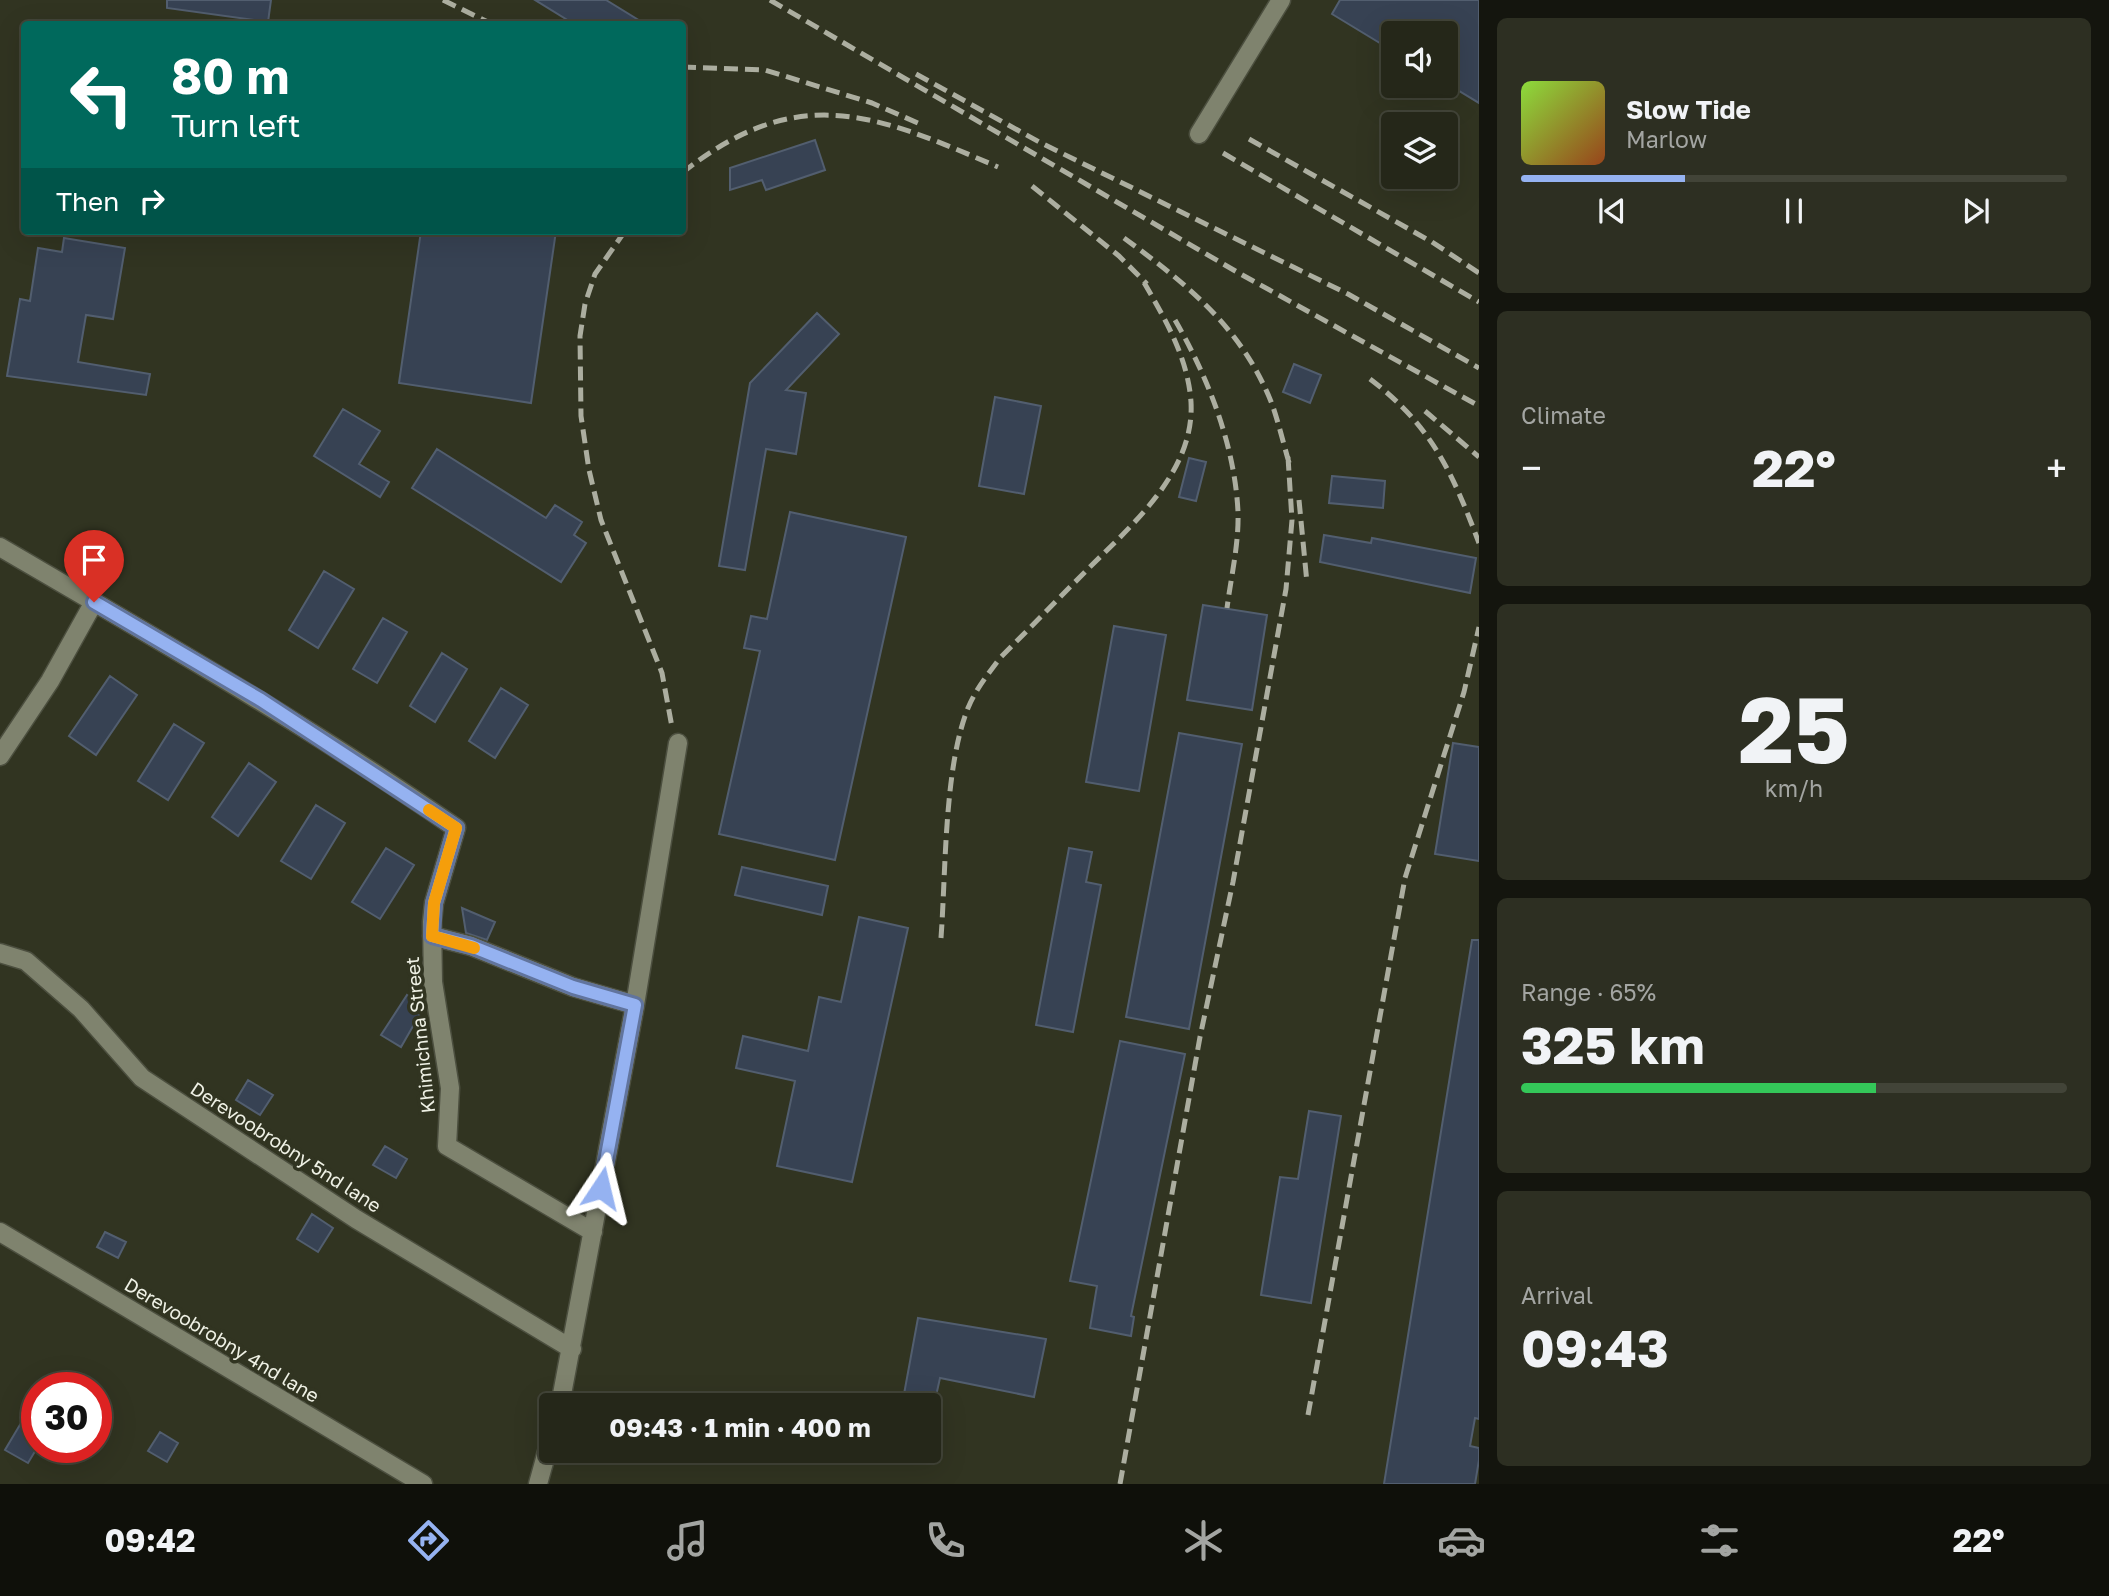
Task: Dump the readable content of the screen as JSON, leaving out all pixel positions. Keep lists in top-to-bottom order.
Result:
{
  "streets": {
    "street": ["Khimichna Street", "Derevoobrobny 5nd lane", "Derevoobrobny 4nd lane"]
  },
  "page": {
    "turn": ["80 m", "Turn left"],
    "song": ["Slow Tide", "Marlow"],
    "then": "Then",
    "tile": [
      "Climate",
      ["25", "km/h"],
      ["Range · 65%", "325 km"],
      ["Arrival", "09:43"]
    ],
    "heat": ["−", "22°", "+"],
    "limit": "30",
    "trip": "09:43 · 1 min · 400 m",
    "tabs": ["09:42", "22°"]
  }
}
